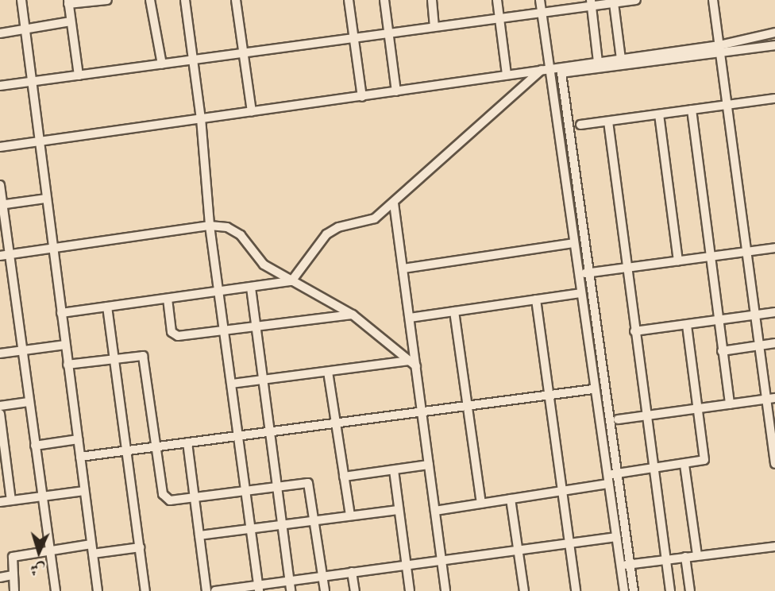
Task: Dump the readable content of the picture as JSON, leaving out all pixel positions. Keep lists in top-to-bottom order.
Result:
{
  "north": "bottom"
}
